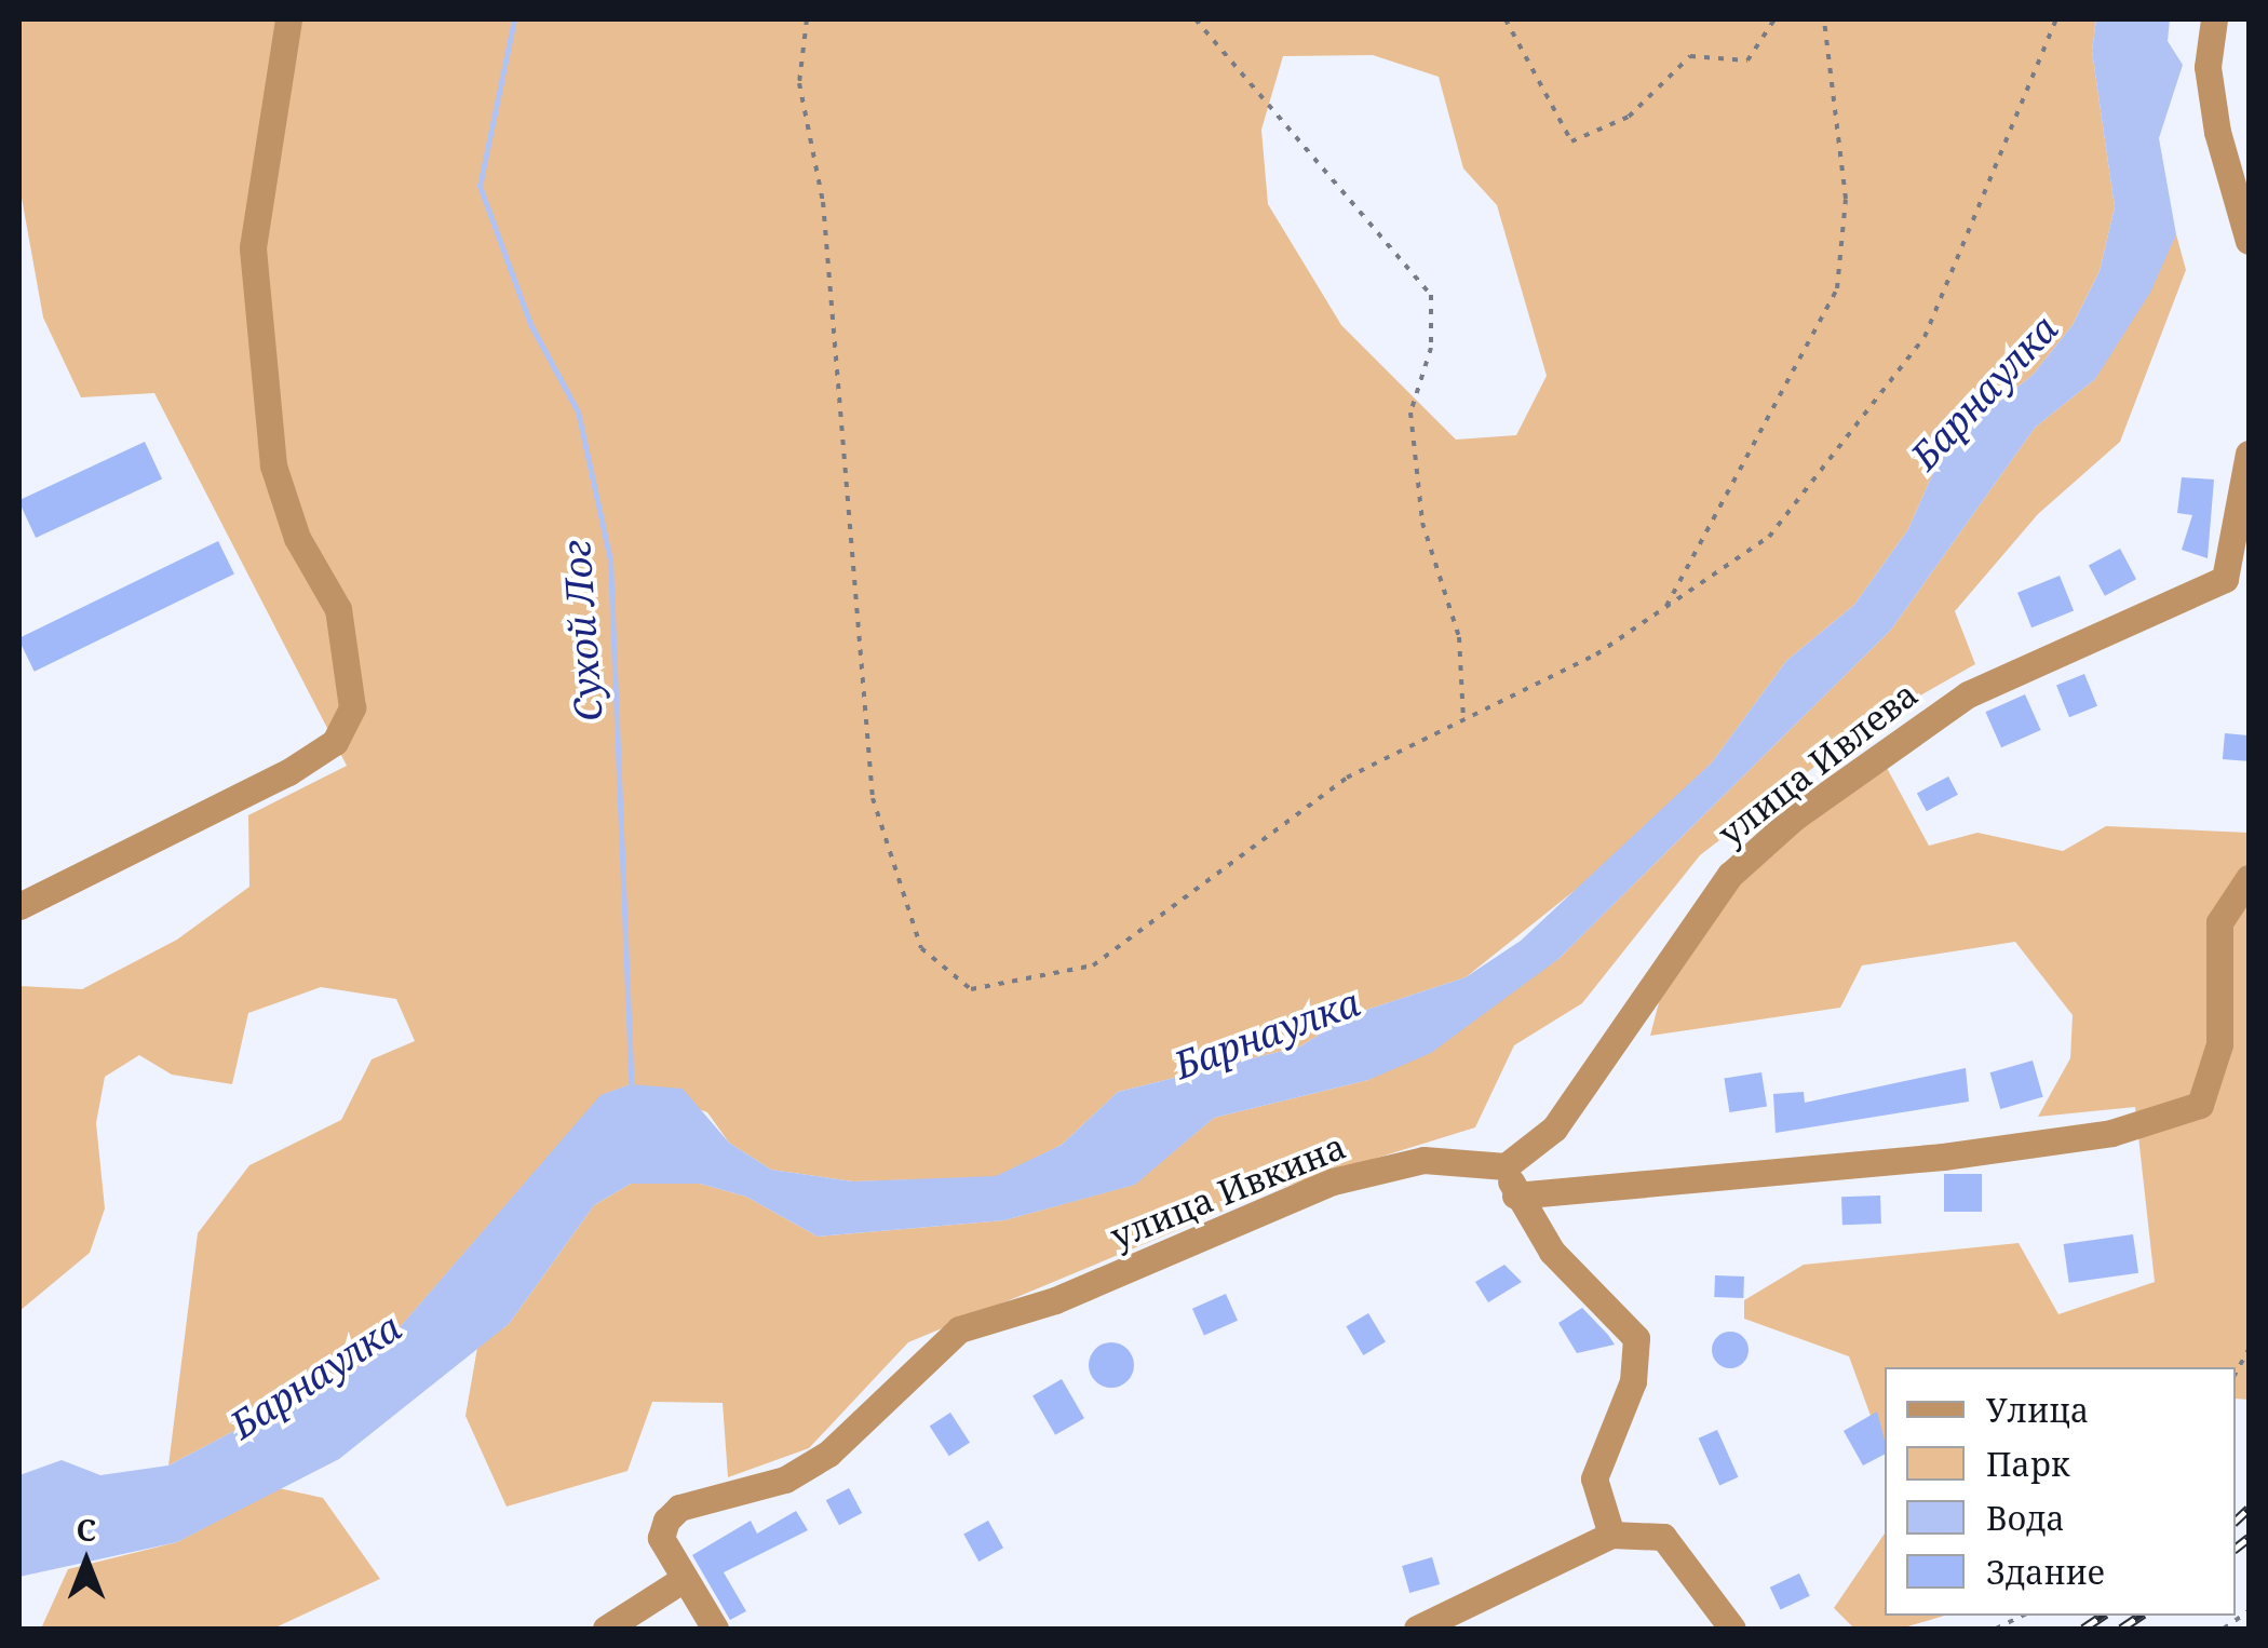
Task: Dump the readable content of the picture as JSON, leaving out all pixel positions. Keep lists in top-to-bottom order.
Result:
{
  "streets": {
    "street": ["улица Ивлева", "улица Ивкина"]
  },
  "crossings": [
    ["улица Ивлева", "улица Ивкина"]
  ],
  "water": ["Барнаулка", "Сухой Лог"],
  "legend": [
    "Улица",
    "Парк",
    "Вода",
    "Здание"
  ],
  "north": "top"
}
